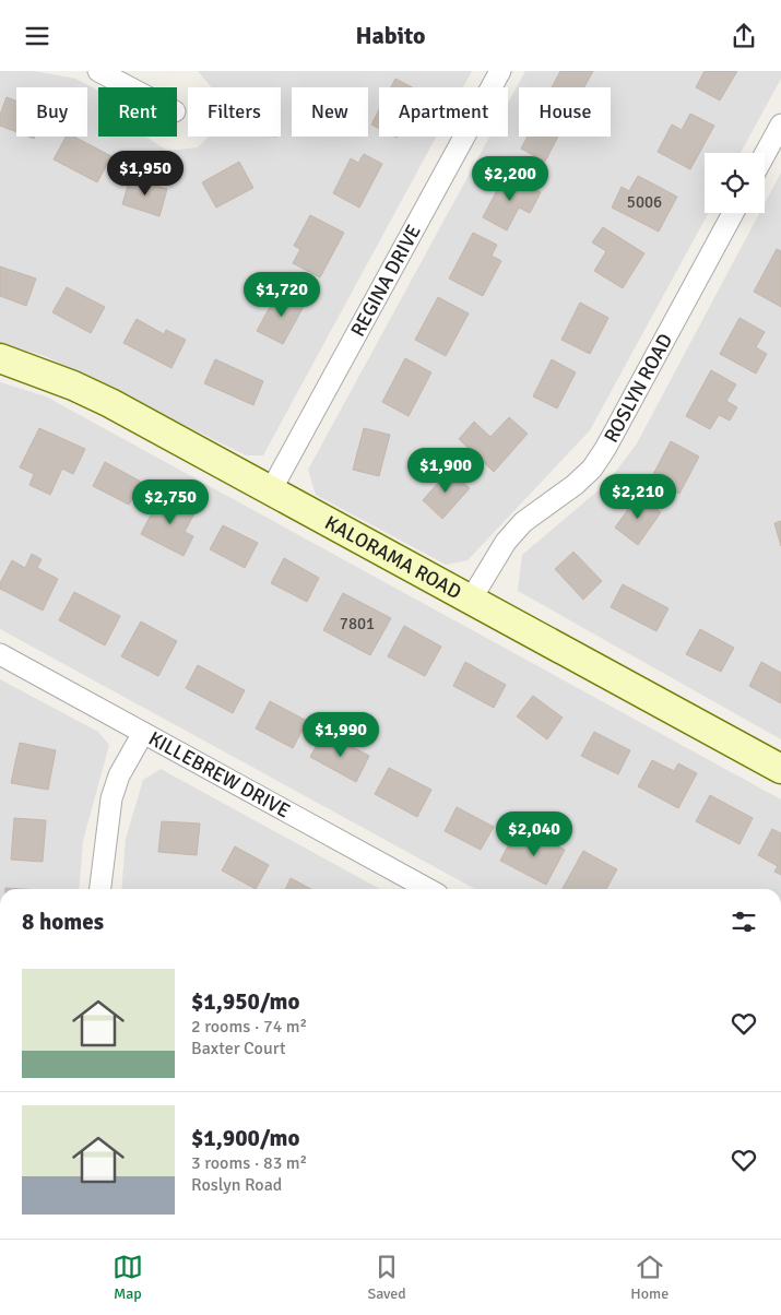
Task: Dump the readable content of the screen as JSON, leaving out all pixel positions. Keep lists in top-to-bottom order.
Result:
{
  "streets": {
    "street": [
      "REGINA DRIVE",
      "ROSLYN ROAD",
      "KALORAMA ROAD",
      "KILLEBREW DRIVE"
    ]
  },
  "crossings": [
    ["REGINA DRIVE", "KALORAMA ROAD"],
    ["ROSLYN ROAD", "KALORAMA ROAD"]
  ],
  "house_numbers": ["5006", "7801"],
  "page": {
    "header": "Habito",
    "chip": [
      "Buy",
      "Rent",
      "Filters",
      "New",
      "Apartment",
      "House"
    ],
    "price": [
      "$1,950",
      "$2,200",
      "$1,720",
      "$1,900",
      "$2,210",
      "$2,750",
      "$1,990",
      "$2,040"
    ],
    "heading": "8 homes",
    "list": [
      {
        "name": "$1,950/mo",
        "note": "2 rooms · 74 m² · Baxter Court"
      },
      {
        "name": "$1,900/mo",
        "note": "3 rooms · 83 m² · Roslyn Road"
      }
    ],
    "tabs": ["Map", "Saved", "Home"]
  }
}
